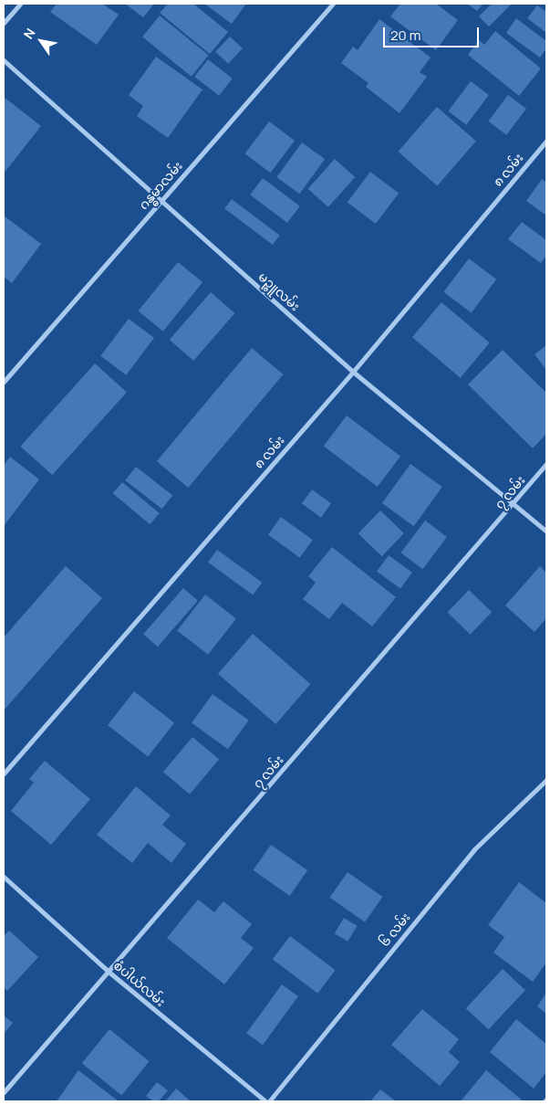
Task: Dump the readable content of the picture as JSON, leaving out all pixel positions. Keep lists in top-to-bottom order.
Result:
{
  "streets": {
    "street": [
      "၈ လမ်း",
      "ဂန္ဓမာလမ်း",
      "မဉ္ဇူလမ်း",
      "၇ လမ်း",
      "၆ လမ်း",
      "စံပါယ်လမ်း"
    ]
  },
  "crossings": [
    ["၈ လမ်း", "မဉ္ဇူလမ်း"],
    ["ဂန္ဓမာလမ်း", "မဉ္ဇူလမ်း"],
    ["မဉ္ဇူလမ်း", "၇ လမ်း"],
    ["၇ လမ်း", "စံပါယ်လမ်း"],
    ["၆ လမ်း", "စံပါယ်လမ်း"]
  ],
  "scale_bar": "20 m",
  "north": "top left"
}
